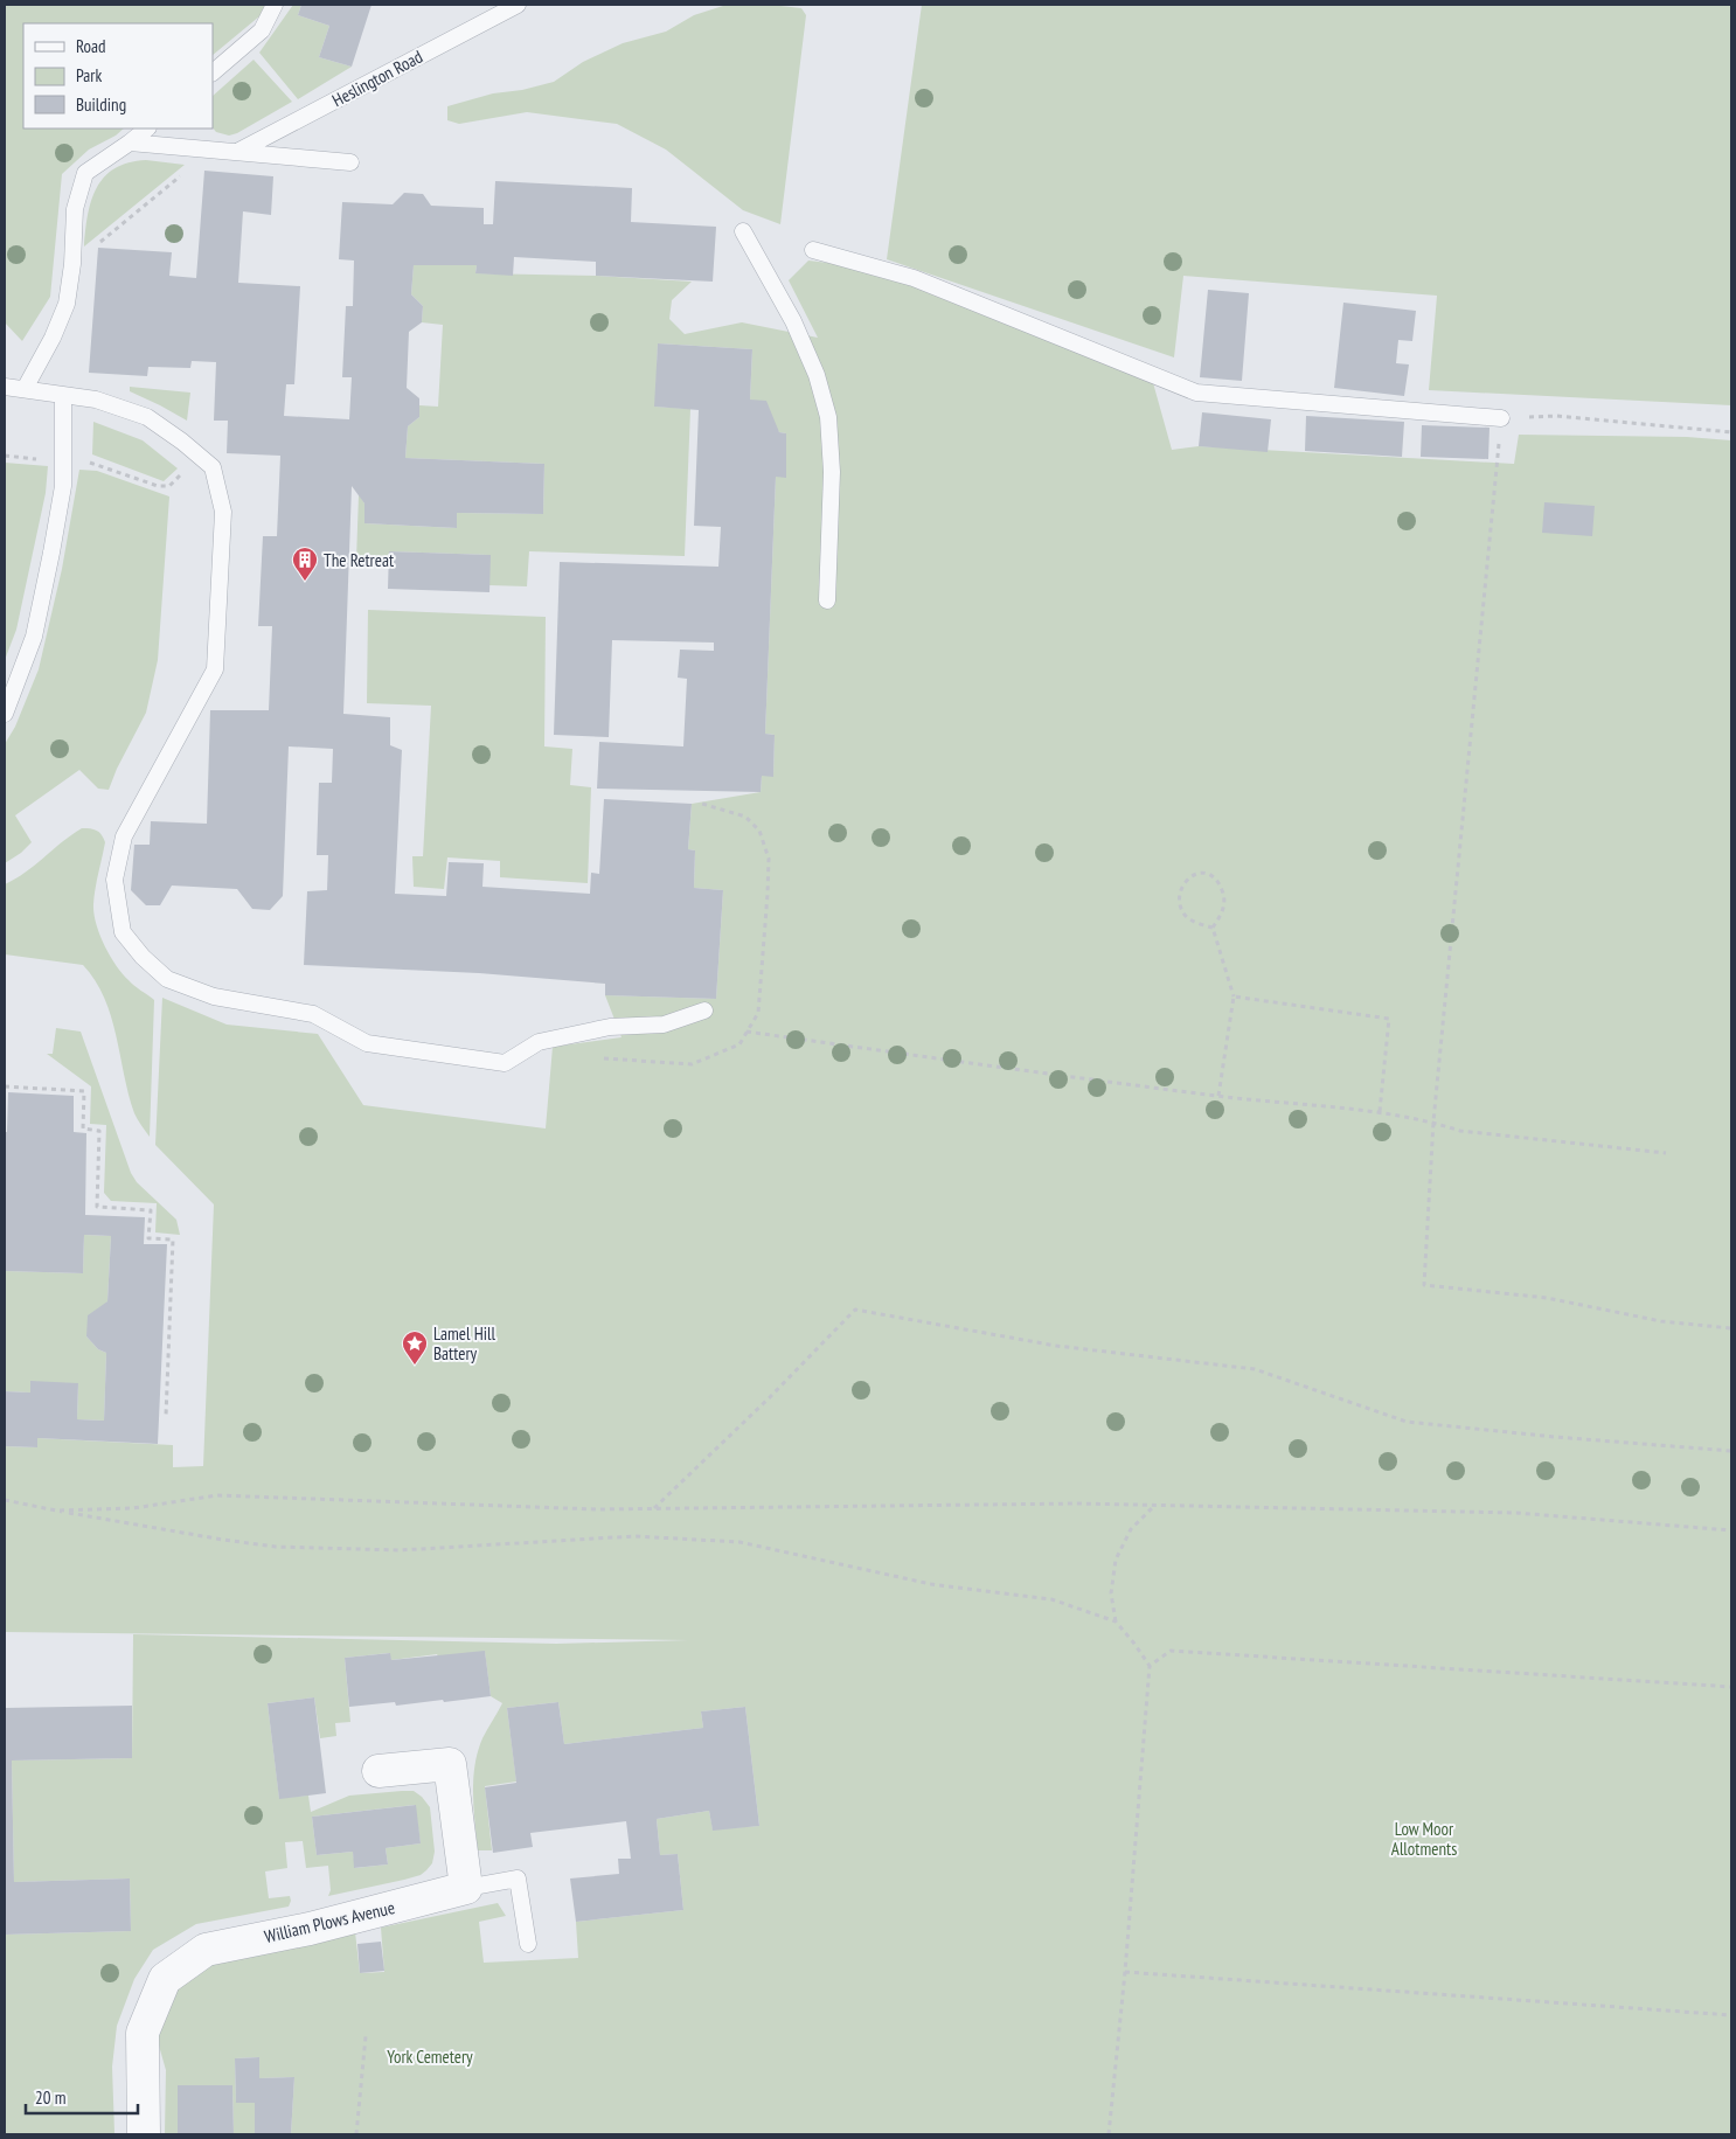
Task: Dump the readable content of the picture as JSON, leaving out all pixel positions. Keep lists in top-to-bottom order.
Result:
{
  "streets": {
    "street": ["William Plows Avenue"],
    "lane": ["Heslington Road"]
  },
  "parks": ["Low Moor Allotments", "York Cemetery"],
  "places": {
    "building": ["The Retreat"],
    "place": ["Lamel Hill Battery"]
  },
  "legend": ["Road", "Park", "Building"],
  "scale_bar": "20 m"
}
